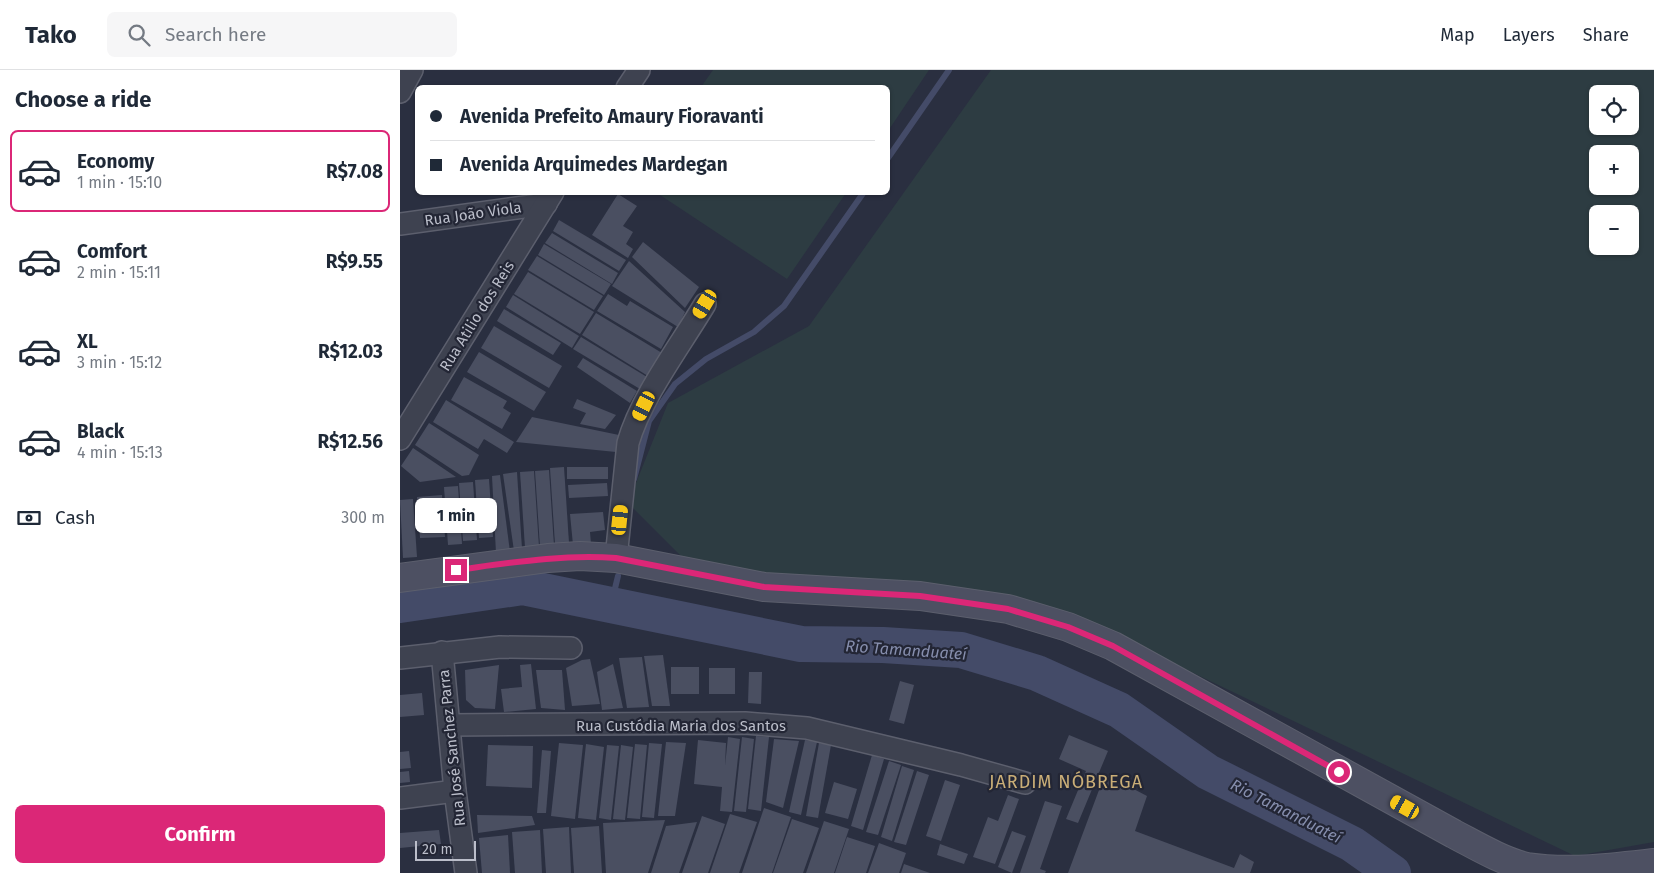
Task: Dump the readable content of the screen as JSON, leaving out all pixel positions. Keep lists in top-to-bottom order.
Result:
{
  "streets": {
    "street": [
      "Rua João Viola",
      "Rua Atilio dos Reis",
      "Rua Custódia Maria dos Santos",
      "Rua José Sanchez Parra"
    ]
  },
  "crossings": [
    ["Rua João Viola", "Rua Atilio dos Reis"],
    ["Rua Custódia Maria dos Santos", "Rua José Sanchez Parra"]
  ],
  "districts": ["JARDIM NÓBREGA"],
  "water": ["Rio Tamanduateí"],
  "scale_bar": "20 m",
  "page": {
    "header": "Tako",
    "search": "Search here",
    "nav": ["Map", "Layers", "Share"],
    "heading": "Choose a ride",
    "map_buttons": ["+", "−"],
    "banner": ["Avenida Prefeito Amaury Fioravanti", "Avenida Arquimedes Mardegan"],
    "list": [
      {
        "name": "Economy",
        "note": "1 min · 15:10",
        "value": "R$7.08"
      },
      {
        "name": "Comfort",
        "note": "2 min · 15:11",
        "value": "R$9.55"
      },
      {
        "name": "XL",
        "note": "3 min · 15:12",
        "value": "R$12.03"
      },
      {
        "name": "Black",
        "note": "4 min · 15:13",
        "value": "R$12.56"
      }
    ],
    "pay": ["Cash", "300 m"],
    "bubble": "1 min",
    "buttons": "Confirm",
    "scale": "20 m"
  }
}
